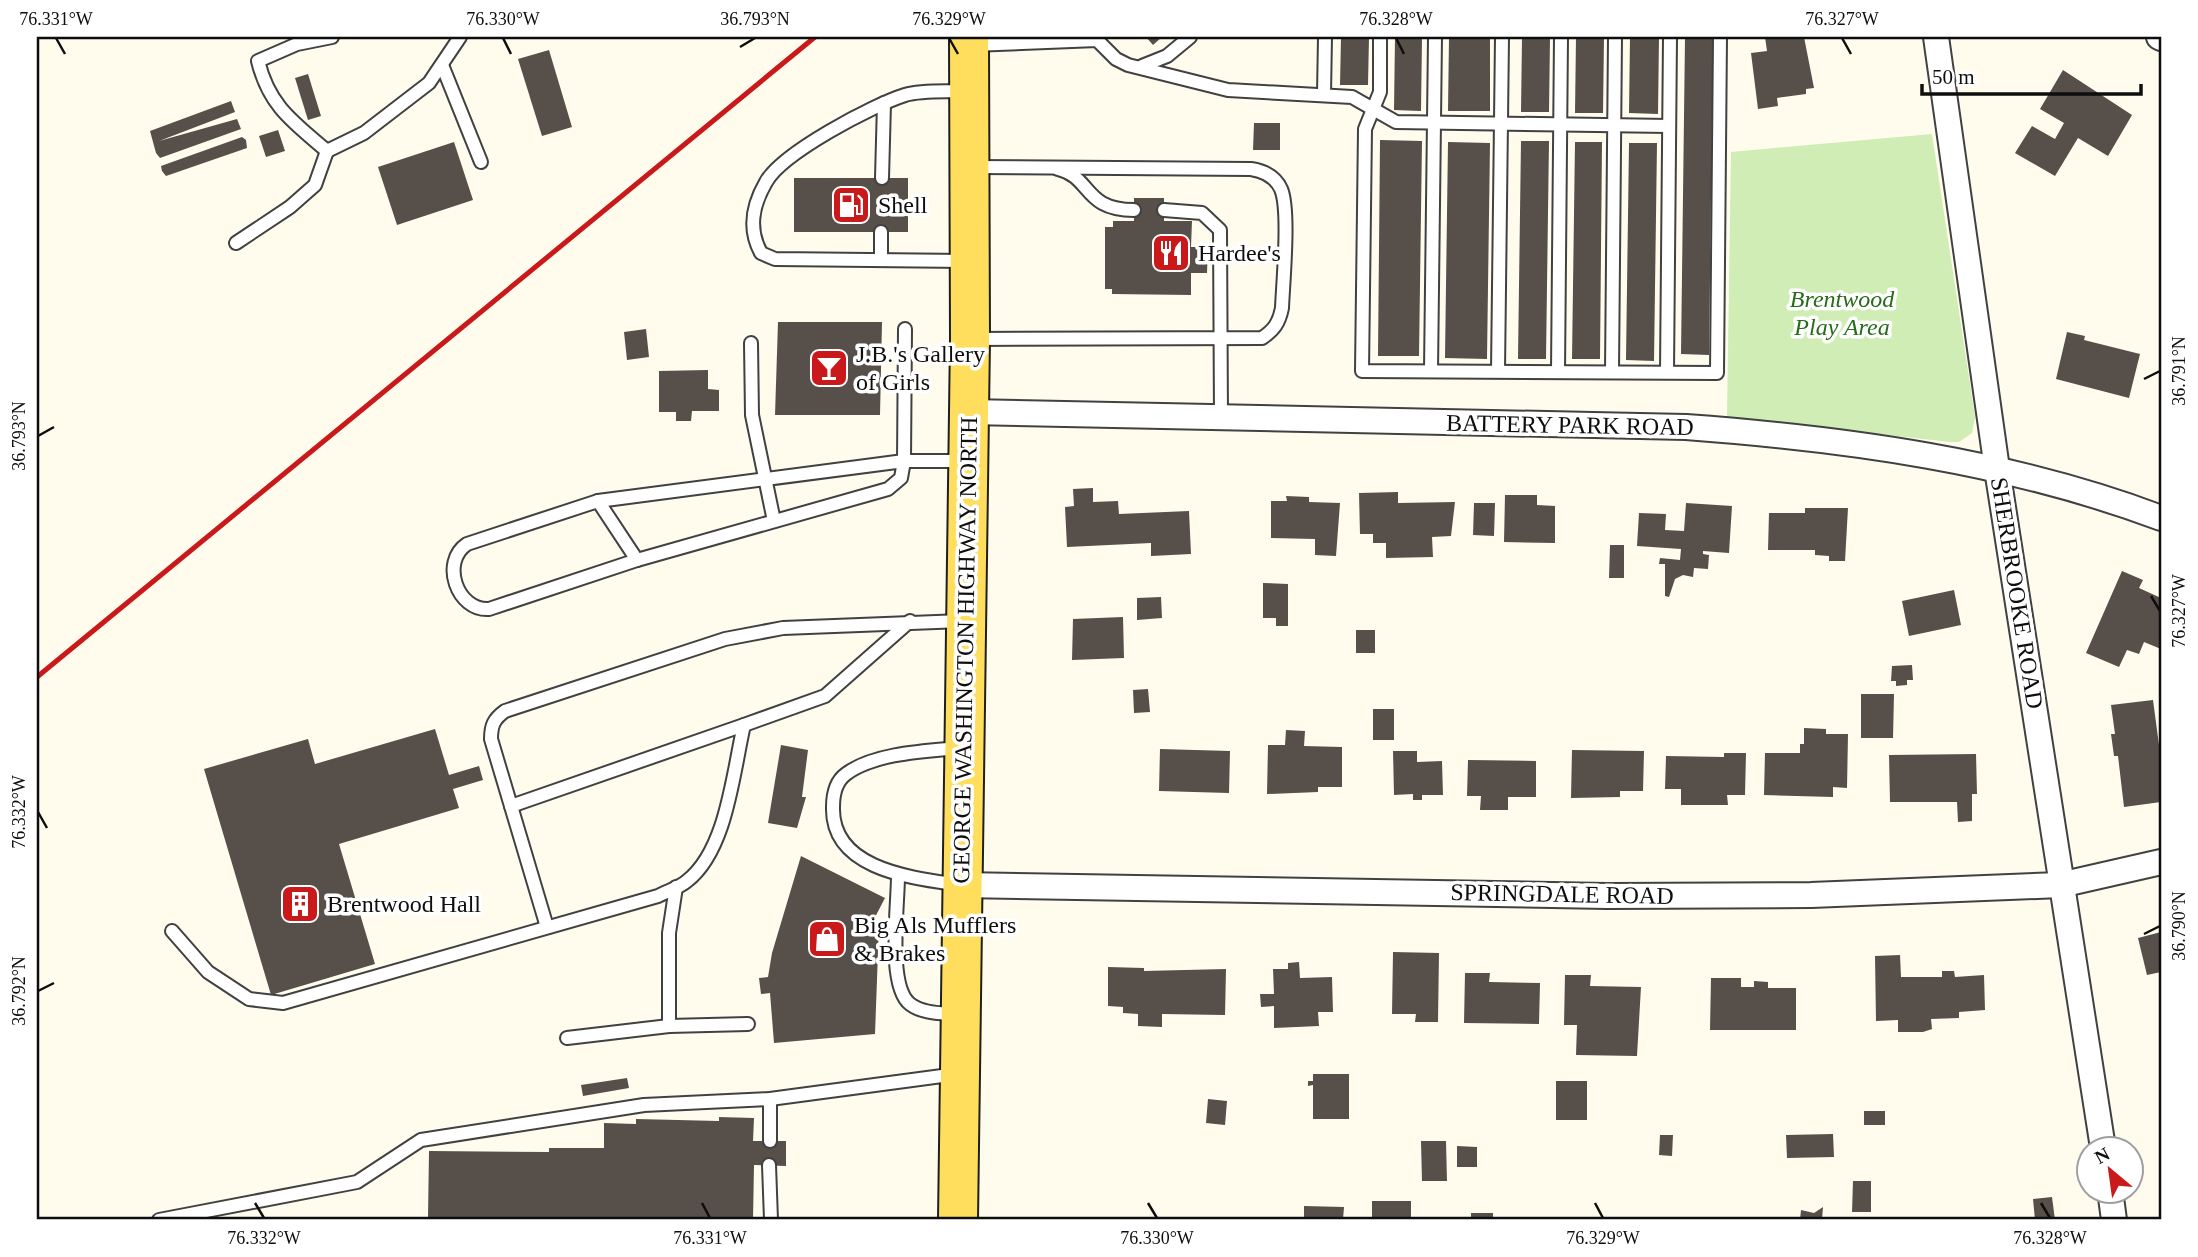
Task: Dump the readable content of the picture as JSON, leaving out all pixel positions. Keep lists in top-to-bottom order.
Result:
{
  "streets": {
    "main road": ["GEORGE WASHINGTON HIGHWAY NORTH"],
    "street": ["BATTERY PARK ROAD", "SHERBROOKE ROAD", "SPRINGDALE ROAD"]
  },
  "crossings": [
    ["BATTERY PARK ROAD", "SHERBROOKE ROAD"],
    ["BATTERY PARK ROAD", "GEORGE WASHINGTON HIGHWAY NORTH"],
    ["SHERBROOKE ROAD", "SPRINGDALE ROAD"],
    ["GEORGE WASHINGTON HIGHWAY NORTH", "SPRINGDALE ROAD"]
  ],
  "parks": ["Brentwood Play Area"],
  "places": {
    "fuel station": ["Shell"],
    "restaurant": ["Hardee's"],
    "bar": ["J.B.'s Gallery of Girls"],
    "building": ["Brentwood Hall"],
    "shop": ["Big Als Mufflers & Brakes"]
  },
  "scale_bar": "50 m",
  "north": "top left",
  "coordinates": [
    "76.331°W",
    "76.330°W",
    "36.793°N",
    "76.329°W",
    "76.328°W",
    "76.327°W",
    "36.791°N",
    "76.332°W",
    "36.790°N",
    "36.792°N"
  ]
}
